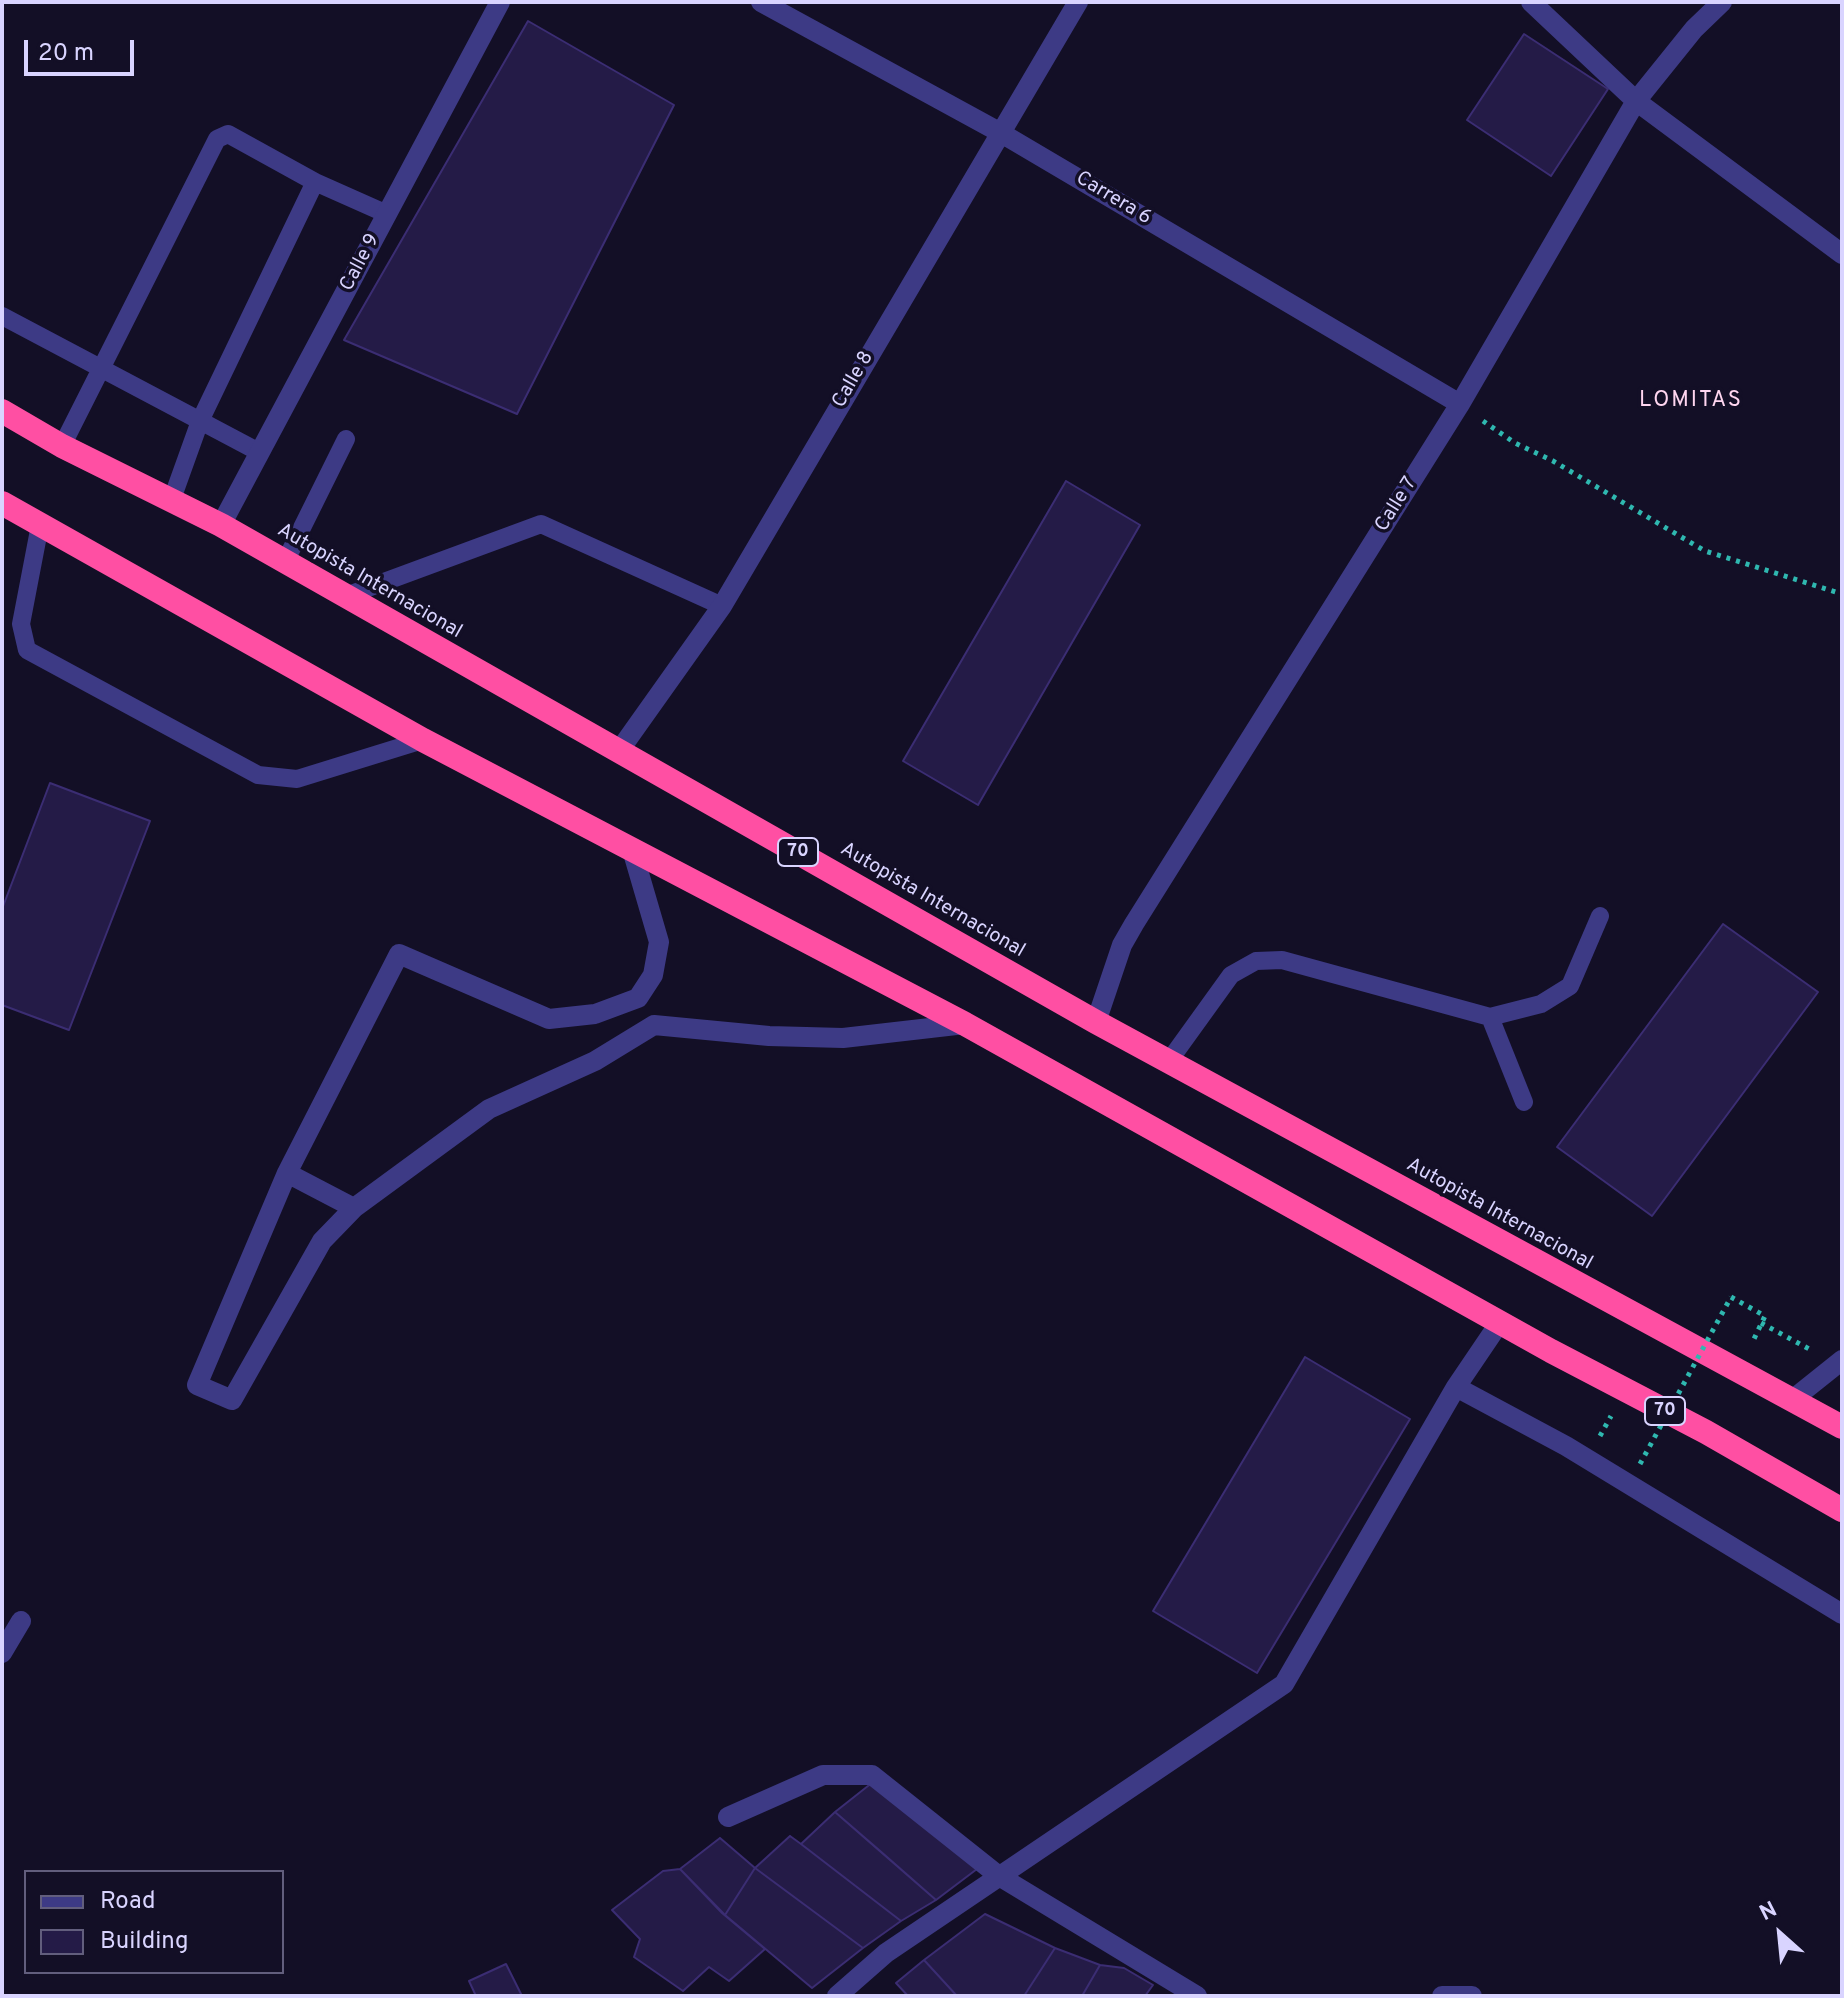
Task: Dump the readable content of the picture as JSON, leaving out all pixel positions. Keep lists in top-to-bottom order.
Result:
{
  "streets": {
    "highway": ["Autopista Internacional", "70"],
    "street": [
      "Carrera 6",
      "Calle 9",
      "Calle 8",
      "Calle 7"
    ]
  },
  "crossings": [
    ["Carrera 6", "Calle 8"],
    ["Carrera 6", "Calle 7"],
    ["Calle 9", "Autopista Internacional"],
    ["Calle 8", "Autopista Internacional"],
    ["Calle 7", "Autopista Internacional"]
  ],
  "districts": ["LOMITAS"],
  "legend": ["Road", "Building"],
  "scale_bar": "20 m",
  "north": "top left"
}
